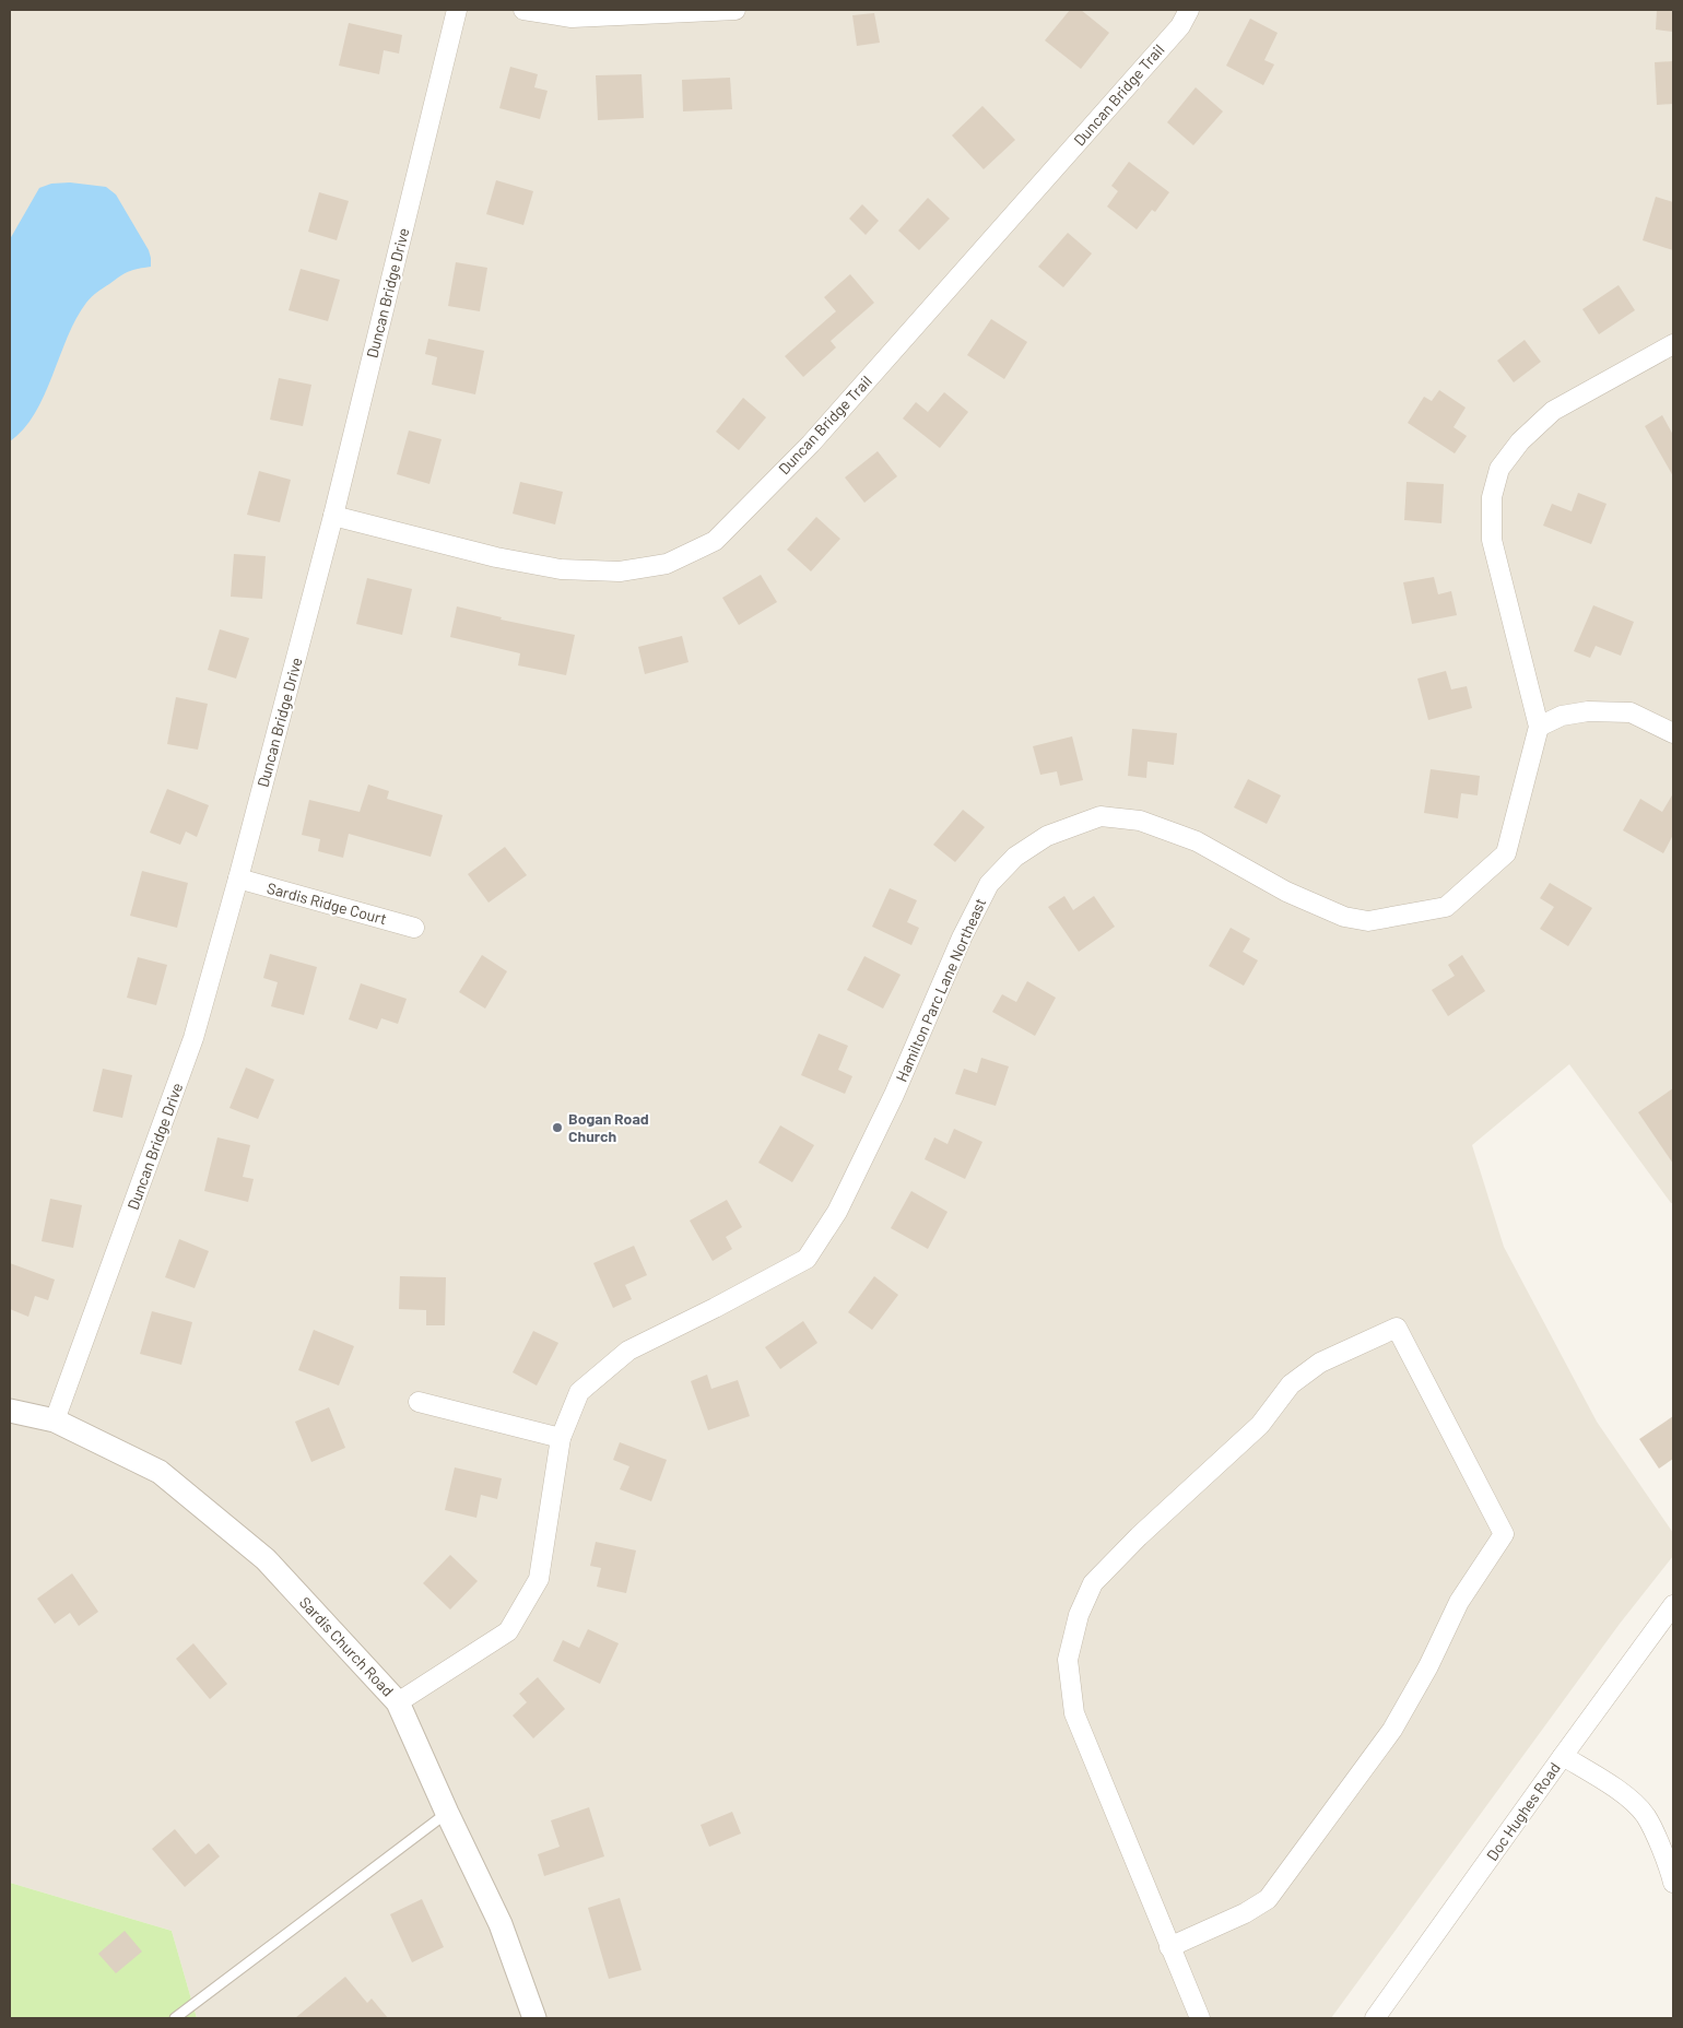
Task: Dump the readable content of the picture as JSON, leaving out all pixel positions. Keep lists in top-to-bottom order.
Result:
{
  "streets": {
    "street": [
      "Duncan Bridge Trail",
      "Duncan Bridge Drive",
      "Sardis Ridge Court",
      "Hamilton Parc Lane Northeast",
      "Sardis Church Road",
      "Doc Hughes Road"
    ]
  },
  "crossings": [
    ["Duncan Bridge Trail", "Duncan Bridge Drive"],
    ["Duncan Bridge Drive", "Sardis Ridge Court"],
    ["Duncan Bridge Drive", "Sardis Church Road"],
    ["Hamilton Parc Lane Northeast", "Sardis Church Road"]
  ],
  "places": ["Bogan Road Church"]
}
